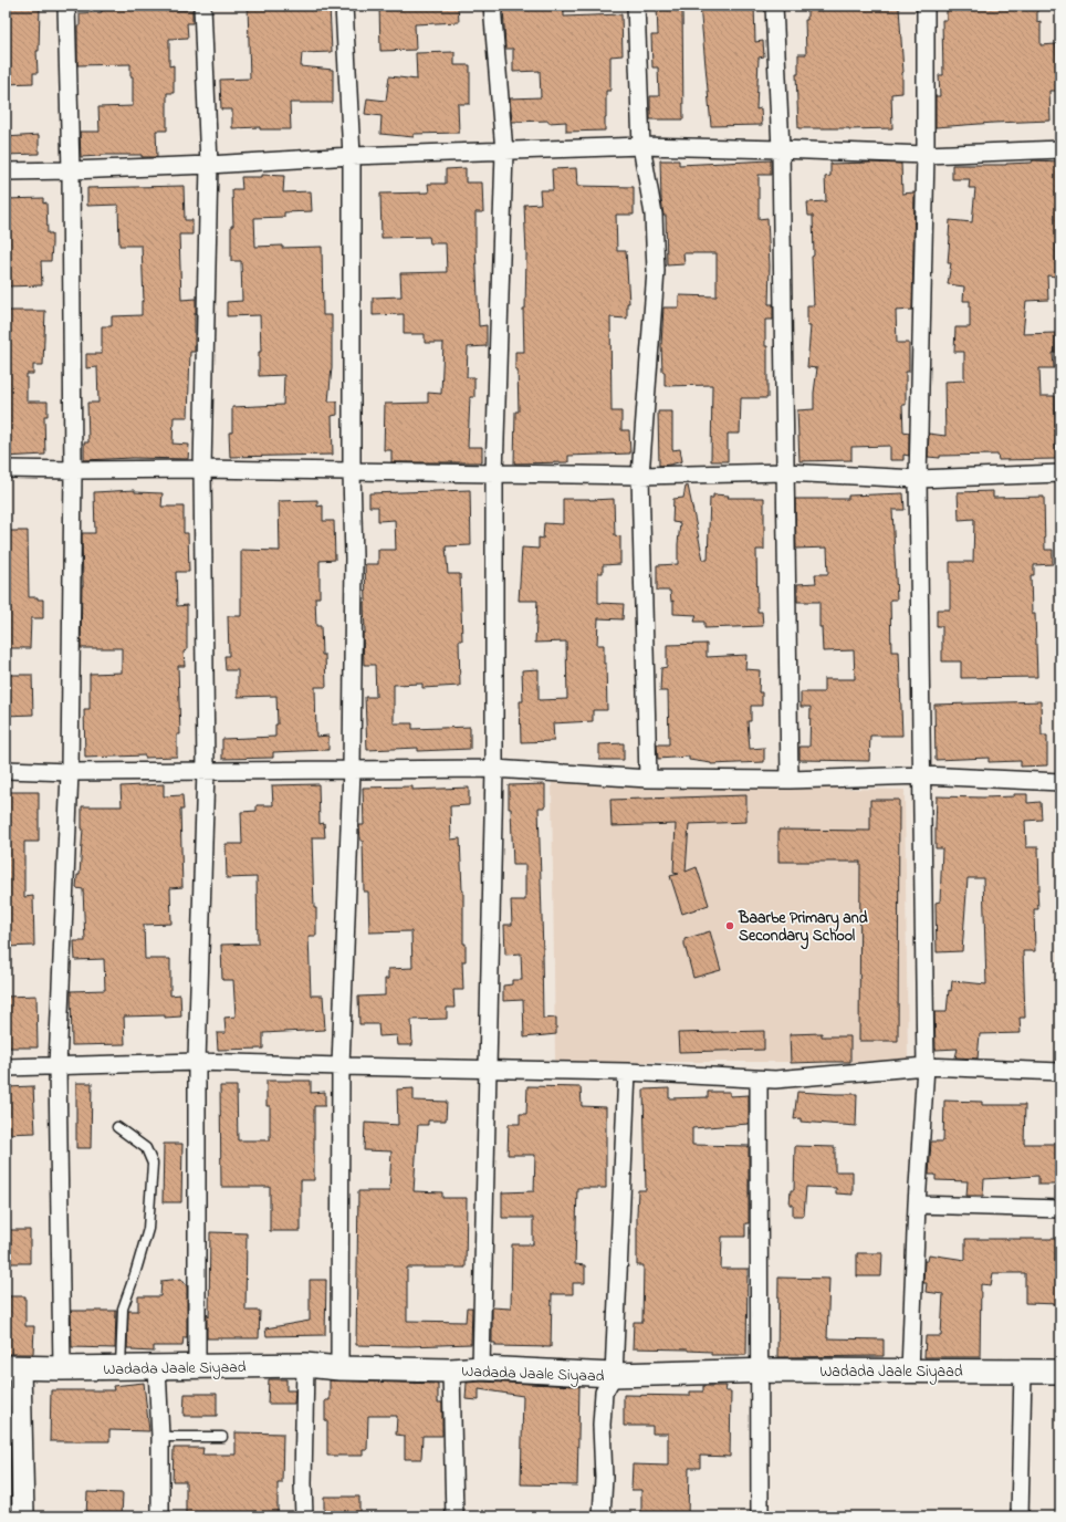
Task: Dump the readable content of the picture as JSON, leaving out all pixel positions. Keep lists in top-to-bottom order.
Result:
{
  "streets": {
    "main road": ["Wadada Jaale Siyaad"]
  },
  "places": ["Baarbe Primary and Secondary School"]
}
